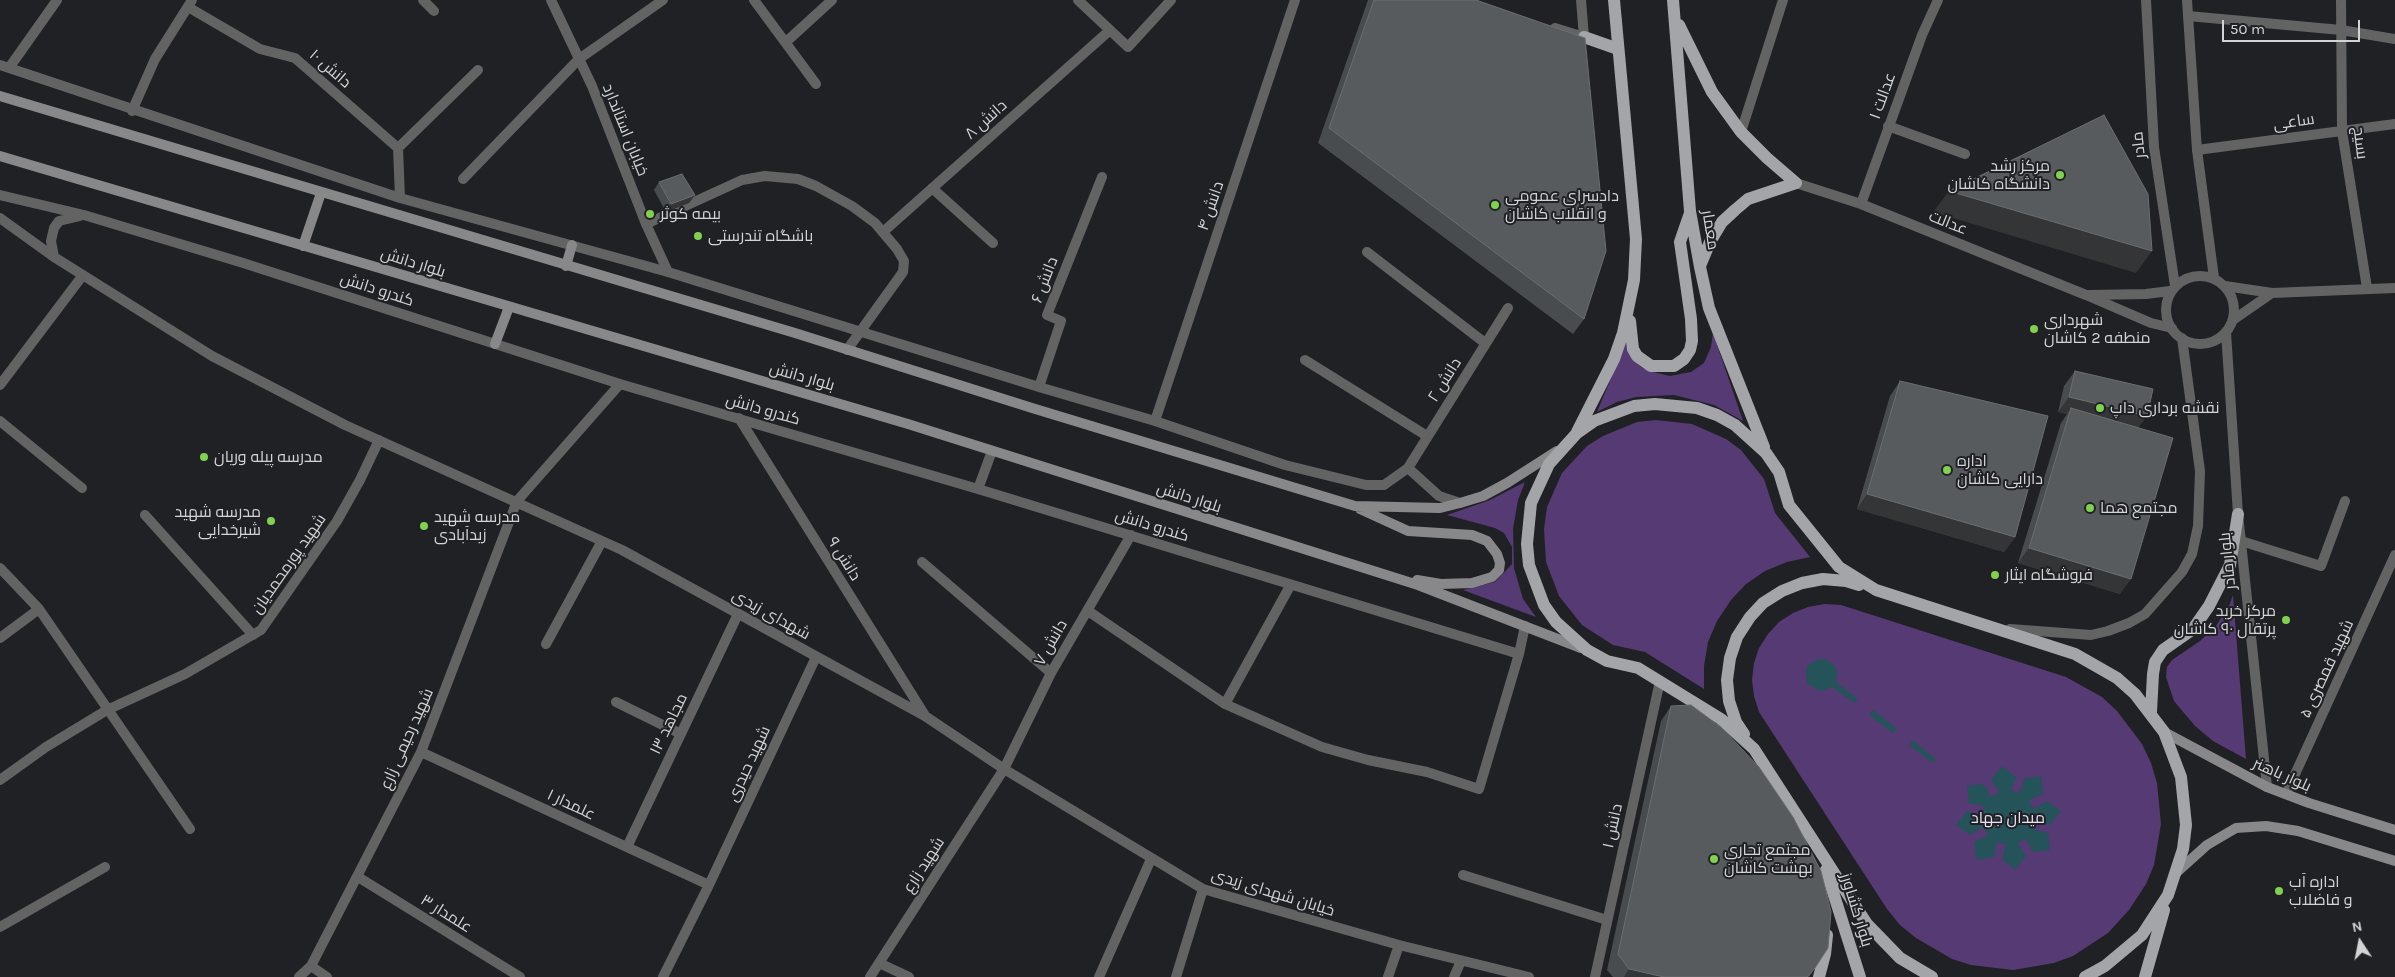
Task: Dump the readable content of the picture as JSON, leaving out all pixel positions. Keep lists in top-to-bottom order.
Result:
{
  "streets": {
    "main road": [
      "معمار",
      "بلوار دانش",
      "بلوار باهنر",
      "بلوار کشاورز"
    ],
    "street": [
      "دانش ۱۰",
      "عدالت ۱",
      "دانش ۸",
      "ساعی",
      "خیابان استاندارد",
      "بسیج",
      "مادر",
      "دانش ۴",
      "عدالت",
      "دانش ۶",
      "کندرو دانش",
      "دانش ۲",
      "دانش ۹",
      "بلوار مادر",
      "شهید پورمحمدیان",
      "شهدای زیدی",
      "دانش ۷",
      "شهید قمصری ۵",
      "مجاهد ۱۳",
      "شهید رحیمی زارع",
      "شهید حیدری",
      "علمدار ۱",
      "دانش ۱",
      "شهید زارع",
      "خیابان شهدای زیدی",
      "علمدار ۳"
    ]
  },
  "crossings": [
    ["عدالت ۱", "عدالت"],
    ["ساعی", "بسیج"],
    ["مادر", "عدالت"],
    ["مادر", "بلوار مادر"],
    ["عدالت", "بلوار مادر"],
    ["کندرو دانش", "دانش ۹"],
    ["کندرو دانش", "دانش ۷"],
    ["دانش ۹", "شهدای زیدی"],
    ["بلوار مادر", "بلوار باهنر"],
    ["شهید پورمحمدیان", "شهدای زیدی"],
    ["شهدای زیدی", "دانش ۷"],
    ["شهدای زیدی", "مجاهد ۱۳"],
    ["شهدای زیدی", "شهید رحیمی زارع"],
    ["شهدای زیدی", "شهید حیدری"],
    ["شهدای زیدی", "شهید زارع"],
    ["شهدای زیدی", "خیابان شهدای زیدی"],
    ["دانش ۷", "شهید زارع"],
    ["دانش ۷", "خیابان شهدای زیدی"],
    ["شهید قمصری ۵", "بلوار باهنر"],
    ["مجاهد ۱۳", "علمدار ۱"],
    ["شهید رحیمی زارع", "علمدار ۱"],
    ["شهید رحیمی زارع", "علمدار ۳"],
    ["شهید حیدری", "علمدار ۱"],
    ["شهید زارع", "خیابان شهدای زیدی"]
  ],
  "parks": ["میدان جهاد"],
  "places": [
    "مرکز رشد دانشگاه کاشان",
    "دادسرای عمومی و انقلاب کاشان",
    "بیمه کوثر",
    "باشگاه تندرستی",
    "شهرداری منطفه 2 کاشان",
    "نقشه برداری داپ",
    "مدرسه پیله وریان",
    "اداره دارایی کاشان",
    "مجتمع هما",
    "مدرسه شهید شیرخدایی",
    "مدرسه شهید زیدآبادی",
    "فروشگاه ایثار",
    "مرکز خرید پرتقال ۹۰ کاشان",
    "مجتمع تجاری بهشت کاشان",
    "اداره آب و فاضلاب"
  ],
  "scale_bar": "50 m",
  "north": "top"
}
